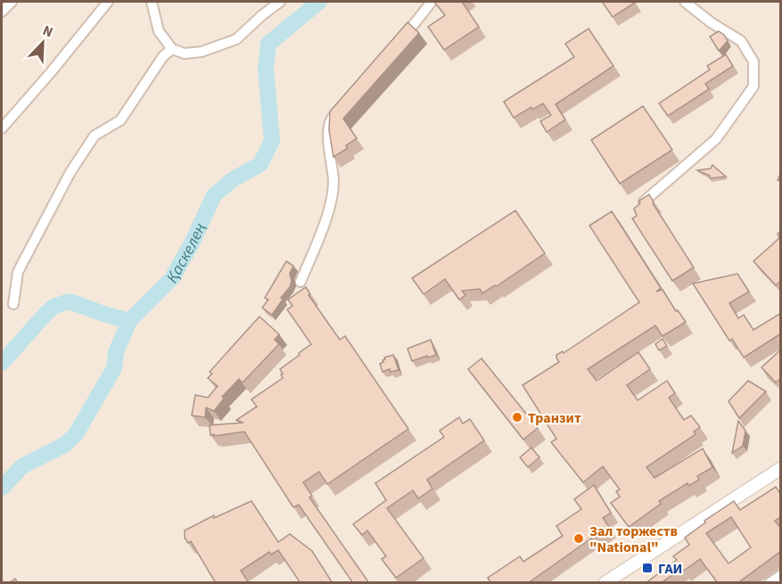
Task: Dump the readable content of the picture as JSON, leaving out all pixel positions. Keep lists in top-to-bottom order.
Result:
{
  "water": ["Қаскелең"],
  "places": {
    "other": ["Транзит", "Зал торжеств \"National\""],
    "transit": ["ГАИ"]
  },
  "north": "top right"
}
